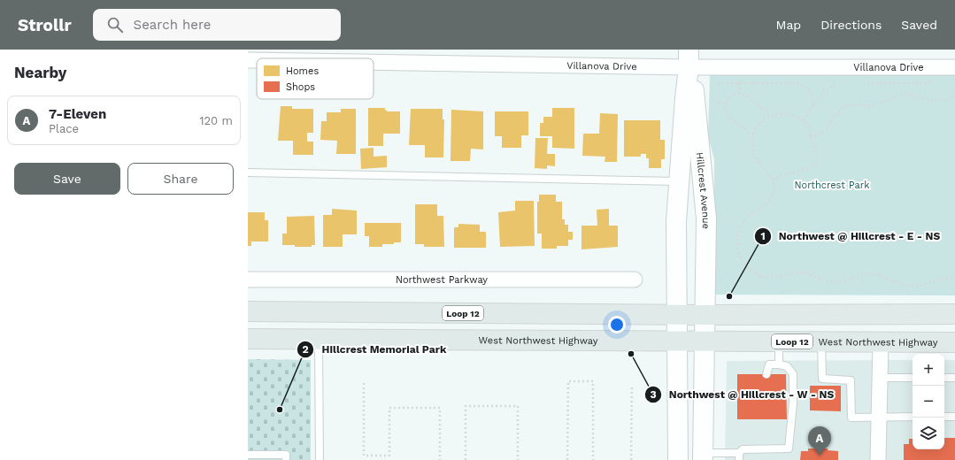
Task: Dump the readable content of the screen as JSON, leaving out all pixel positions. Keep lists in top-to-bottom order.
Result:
{
  "streets": {
    "main road": ["Loop 12", "West Northwest Highway"],
    "street": ["Villanova Drive", "Hillcrest Avenue", "Northwest Parkway"]
  },
  "crossings": [
    ["Villanova Drive", "Hillcrest Avenue"],
    ["Hillcrest Avenue", "Loop 12"],
    ["Hillcrest Avenue", "West Northwest Highway"]
  ],
  "parks": ["Northcrest Park"],
  "places": ["Northwest @ Hillcrest - E - NS", "Northwest @ Hillcrest - W - NS", "Hillcrest Memorial Park"],
  "legend": ["Homes", "Shops"],
  "page": {
    "header": "Strollr",
    "search": "Search here",
    "nav": ["Map", "Directions", "Saved"],
    "heading": "Nearby",
    "list": [
      {
        "mark": "A",
        "name": "7-Eleven",
        "note": "Place",
        "value": "120 m"
      }
    ],
    "buttons": ["Save", "Share"],
    "map_buttons": ["+", "−"],
    "pins": "A"
  }
}
